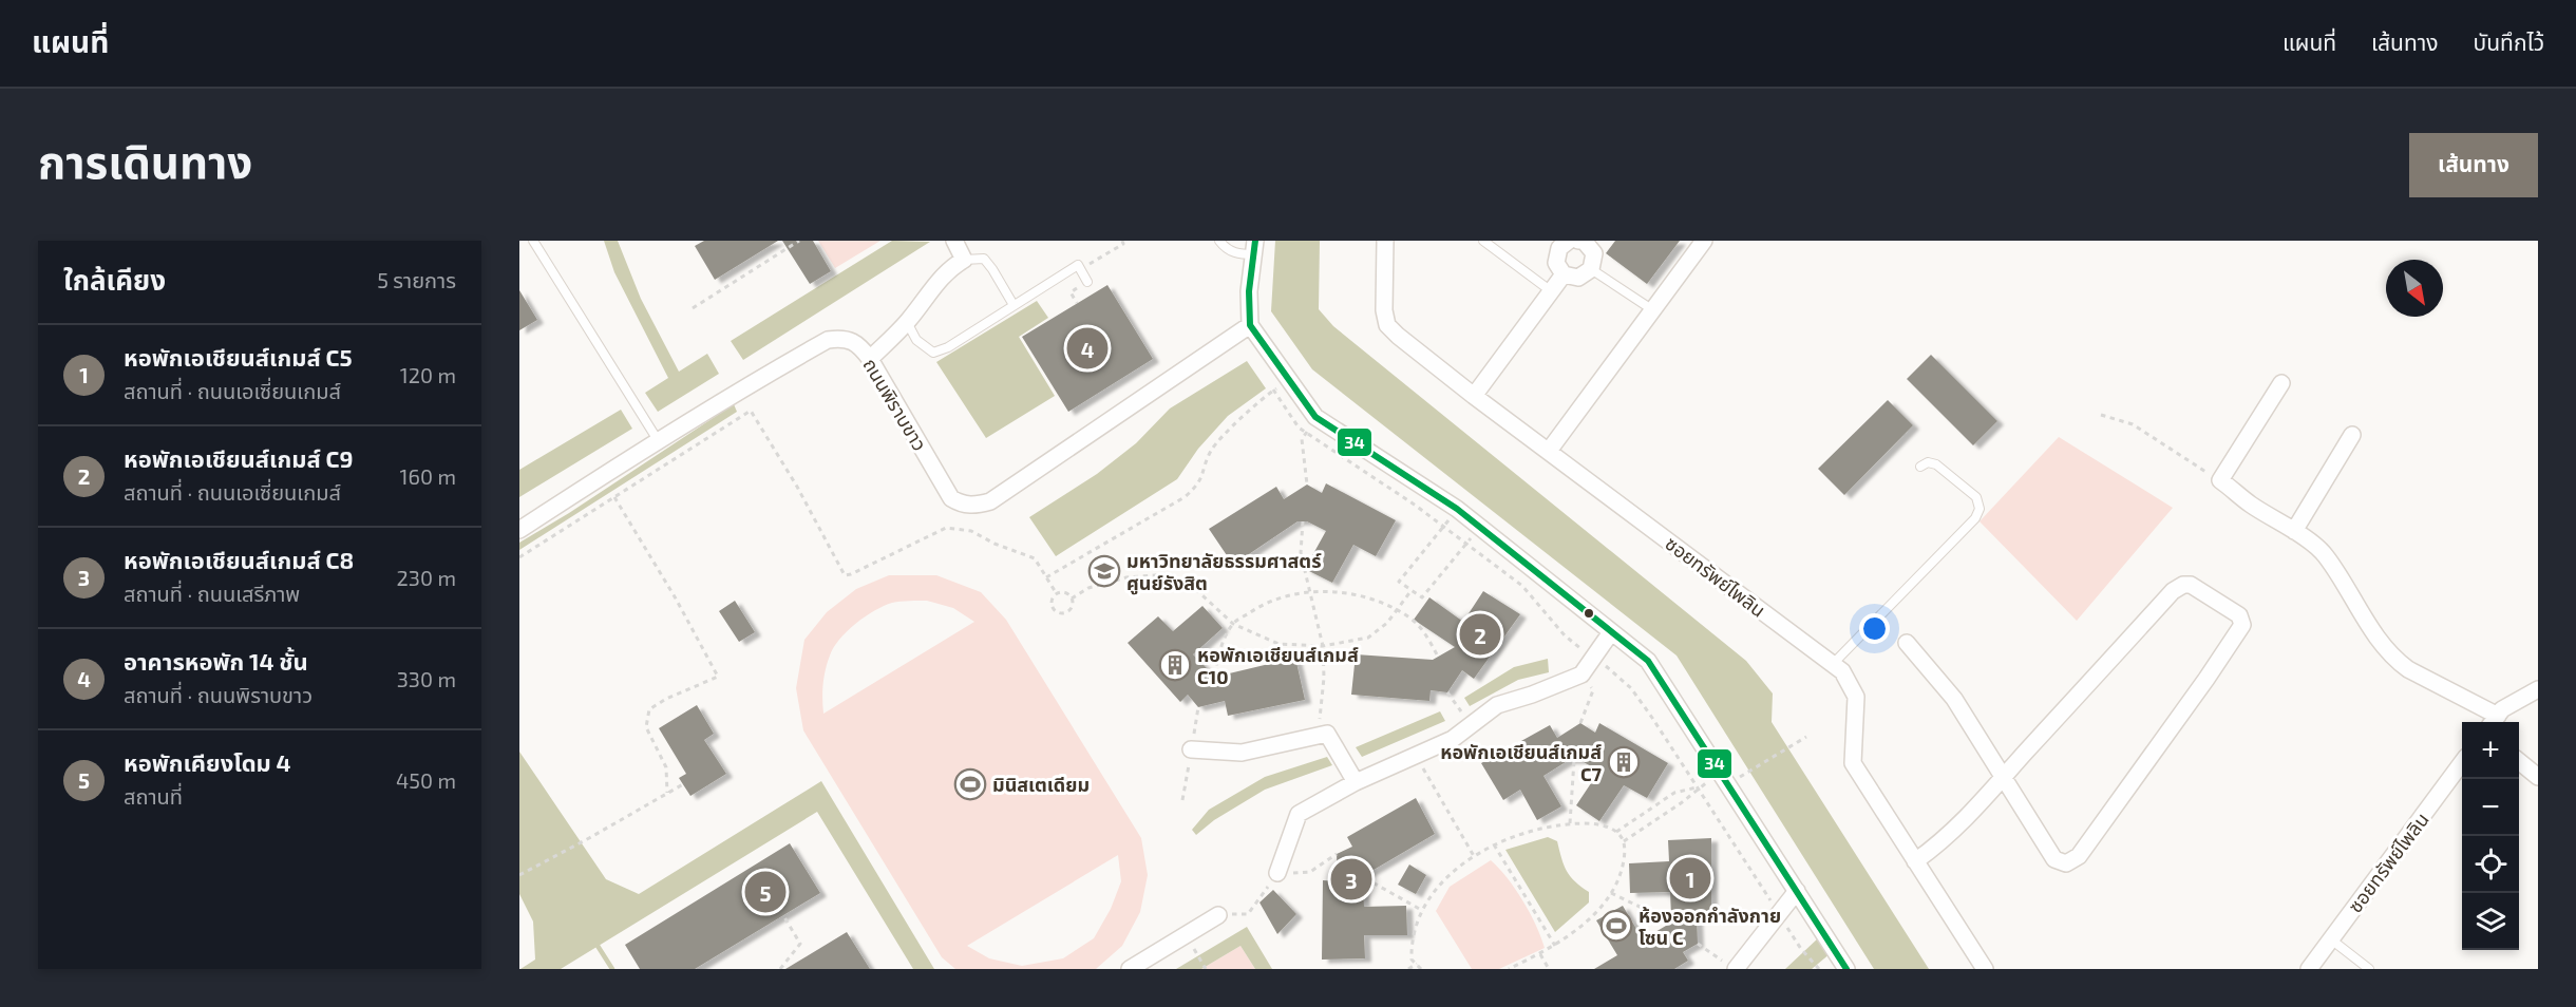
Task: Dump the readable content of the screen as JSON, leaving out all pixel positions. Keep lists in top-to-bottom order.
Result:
{
  "streets": {
    "street": ["ถนนพิราบขาว", "ซอยทรัพย์ไพลิน"]
  },
  "places": {
    "school or university": ["มหาวิทยาลัยธรรมศาสตร์ ศูนย์รังสิต"],
    "building": ["หอพักเอเชียนส์เกมส์ C10", "หอพักเอเชียนส์เกมส์ C7"],
    "sports": ["มินิสเตเดียม", "ห้องออกกำลังกาย โซน C"]
  },
  "lines": ["transit line 34"],
  "north": "bottom right",
  "page": {
    "header": "แผนที่",
    "nav": ["แผนที่", "เส้นทาง", "บันทึกไว้"],
    "title": "การเดินทาง",
    "buttons": "เส้นทาง",
    "heading": ["ใกล้เคียง", "5 รายการ"],
    "list": [
      {
        "mark": "1",
        "name": "หอพักเอเชียนส์เกมส์ C5",
        "note": "สถานที่ · ถนนเอเซี่ยนเกมส์",
        "value": "120 m"
      },
      {
        "mark": "2",
        "name": "หอพักเอเชียนส์เกมส์ C9",
        "note": "สถานที่ · ถนนเอเซี่ยนเกมส์",
        "value": "160 m"
      },
      {
        "mark": "3",
        "name": "หอพักเอเชียนส์เกมส์ C8",
        "note": "สถานที่ · ถนนเสรีภาพ",
        "value": "230 m"
      },
      {
        "mark": "4",
        "name": "อาคารหอพัก 14 ชั้น",
        "note": "สถานที่ · ถนนพิราบขาว",
        "value": "330 m"
      },
      {
        "mark": "5",
        "name": "หอพักเคียงโดม 4",
        "note": "สถานที่",
        "value": "450 m"
      }
    ],
    "pins": [
      "4",
      "2",
      "1",
      "3",
      "5"
    ],
    "map_buttons": ["+", "−"]
  }
}
